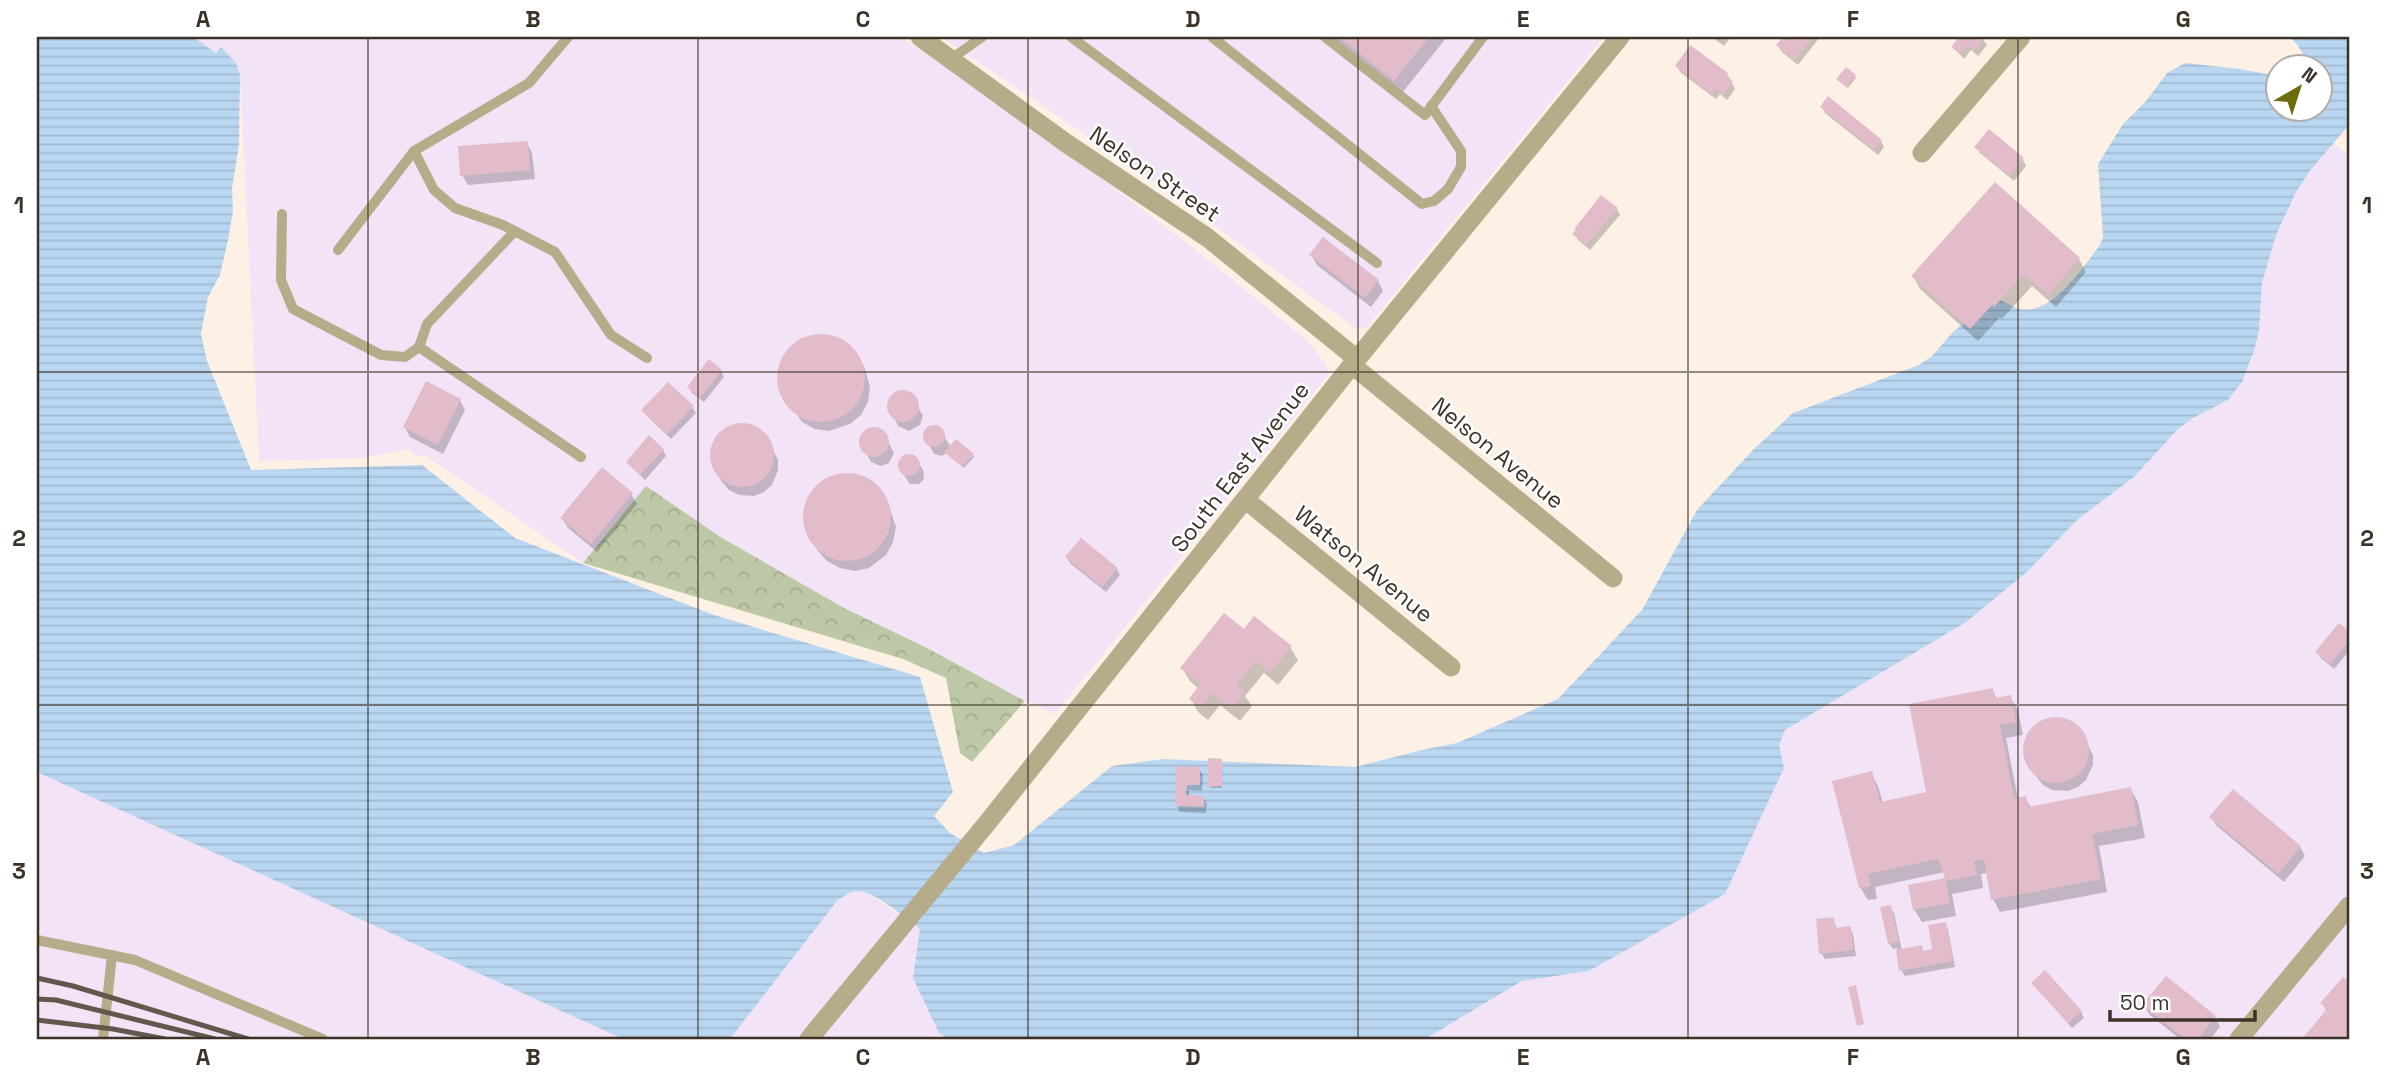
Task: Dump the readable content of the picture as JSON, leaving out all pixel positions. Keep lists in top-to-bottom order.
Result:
{
  "streets": {
    "street": [
      "Nelson Street",
      "Nelson Avenue",
      "South East Avenue",
      "Watson Avenue"
    ]
  },
  "crossings": [
    ["Nelson Street", "Nelson Avenue"],
    ["Nelson Street", "South East Avenue"],
    ["Nelson Avenue", "South East Avenue"],
    ["South East Avenue", "Watson Avenue"]
  ],
  "scale_bar": "50 m",
  "north": "top right",
  "grid": {
    "columns": [
      "A",
      "B",
      "C",
      "D",
      "E",
      "F",
      "G"
    ],
    "rows": ["1", "2", "3"]
  }
}
